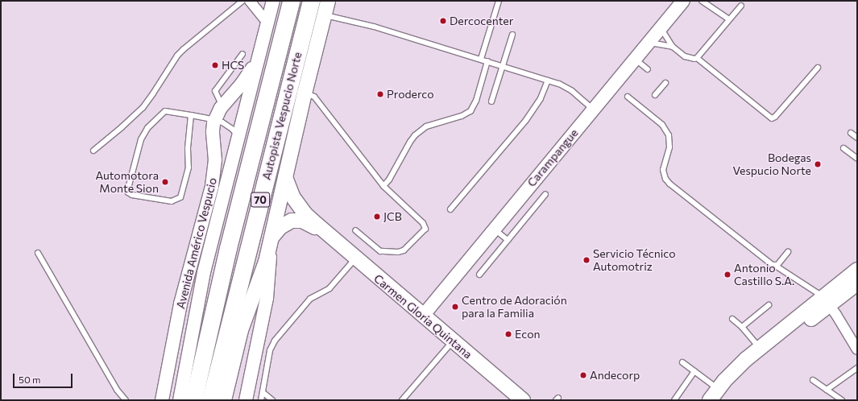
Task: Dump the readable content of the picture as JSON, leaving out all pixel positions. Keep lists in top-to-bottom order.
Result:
{
  "streets": {
    "highway": ["Autopista Vespucio Norte", "70"],
    "main road": ["Carmen Gloria Quintana"],
    "street": ["Carampangue", "Avenida Américo Vespucio"]
  },
  "crossings": [
    ["Autopista Vespucio Norte", "Avenida Américo Vespucio"],
    ["Carampangue", "Carmen Gloria Quintana"]
  ],
  "places": [
    "Dercocenter",
    "HCS",
    "Proderco",
    "Bodegas Vespucio Norte",
    "Automotora Monte Sion",
    "JCB",
    "Servicio Técnico Automotriz",
    "Antonio Castillo S.A.",
    "Centro de Adoración para la Familia",
    "Econ",
    "Andecorp"
  ],
  "scale_bar": "50 m"
}
